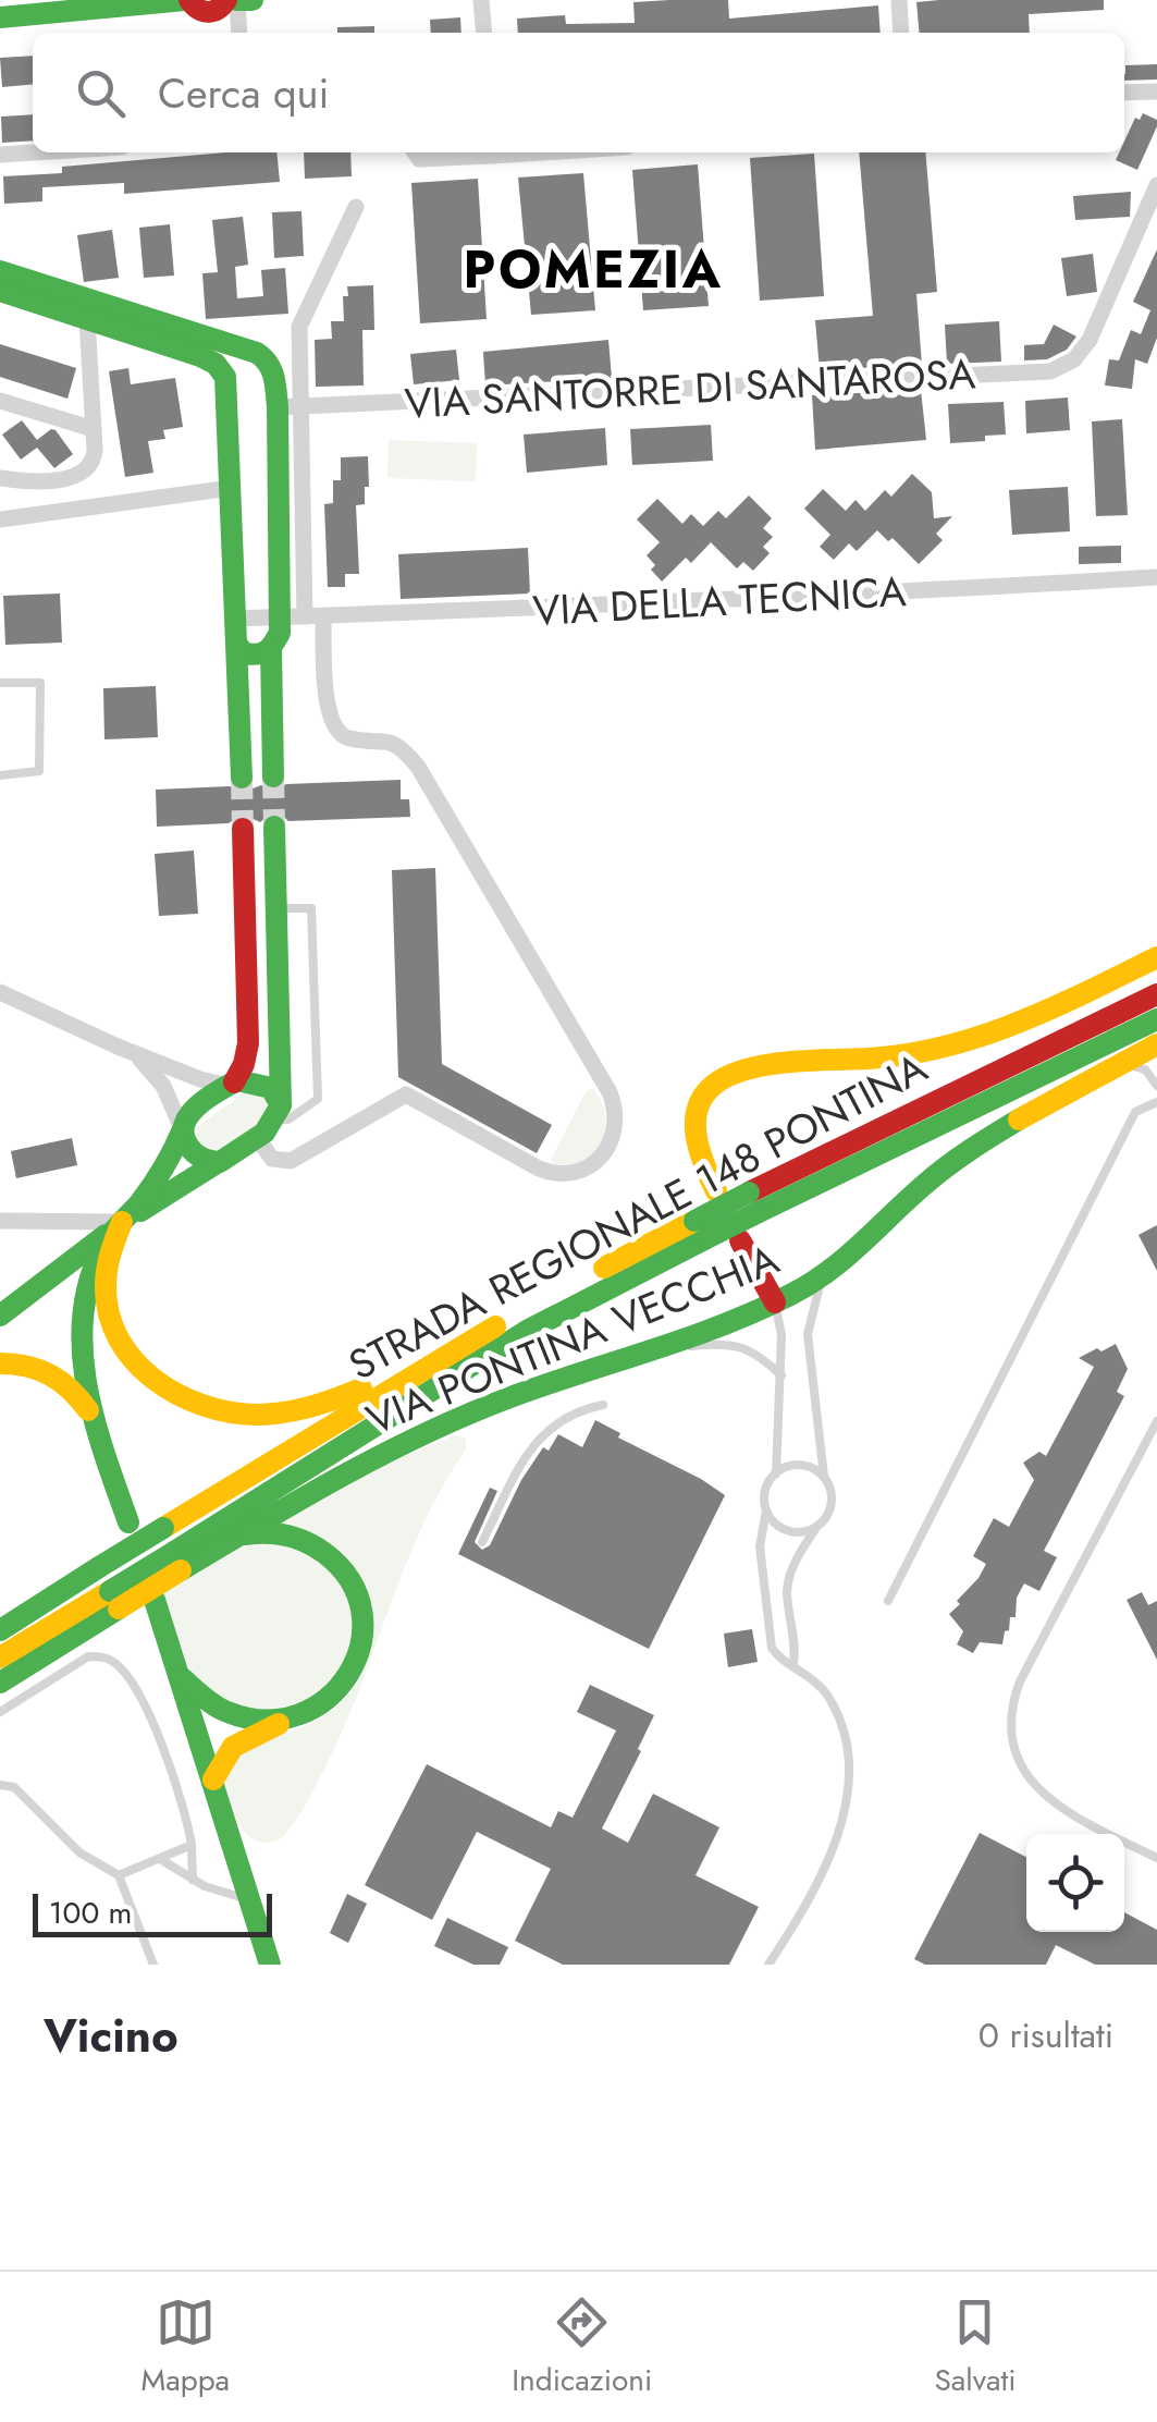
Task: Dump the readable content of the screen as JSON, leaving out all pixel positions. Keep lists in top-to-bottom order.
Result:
{
  "streets": {
    "main road": ["STRADA REGIONALE 148 PONTINA", "VIA PONTINA VECCHIA"],
    "street": ["VIA SANTORRE DI SANTAROSA", "VIA DELLA TECNICA"]
  },
  "crossings": [
    ["STRADA REGIONALE 148 PONTINA", "VIA PONTINA VECCHIA"]
  ],
  "districts": ["POMEZIA"],
  "scale_bar": "100 m",
  "page": {
    "search": "Cerca qui",
    "scale": "100 m",
    "heading": ["Vicino", "0 risultati"],
    "nav": ["Mappa", "Indicazioni", "Salvati"]
  }
}
